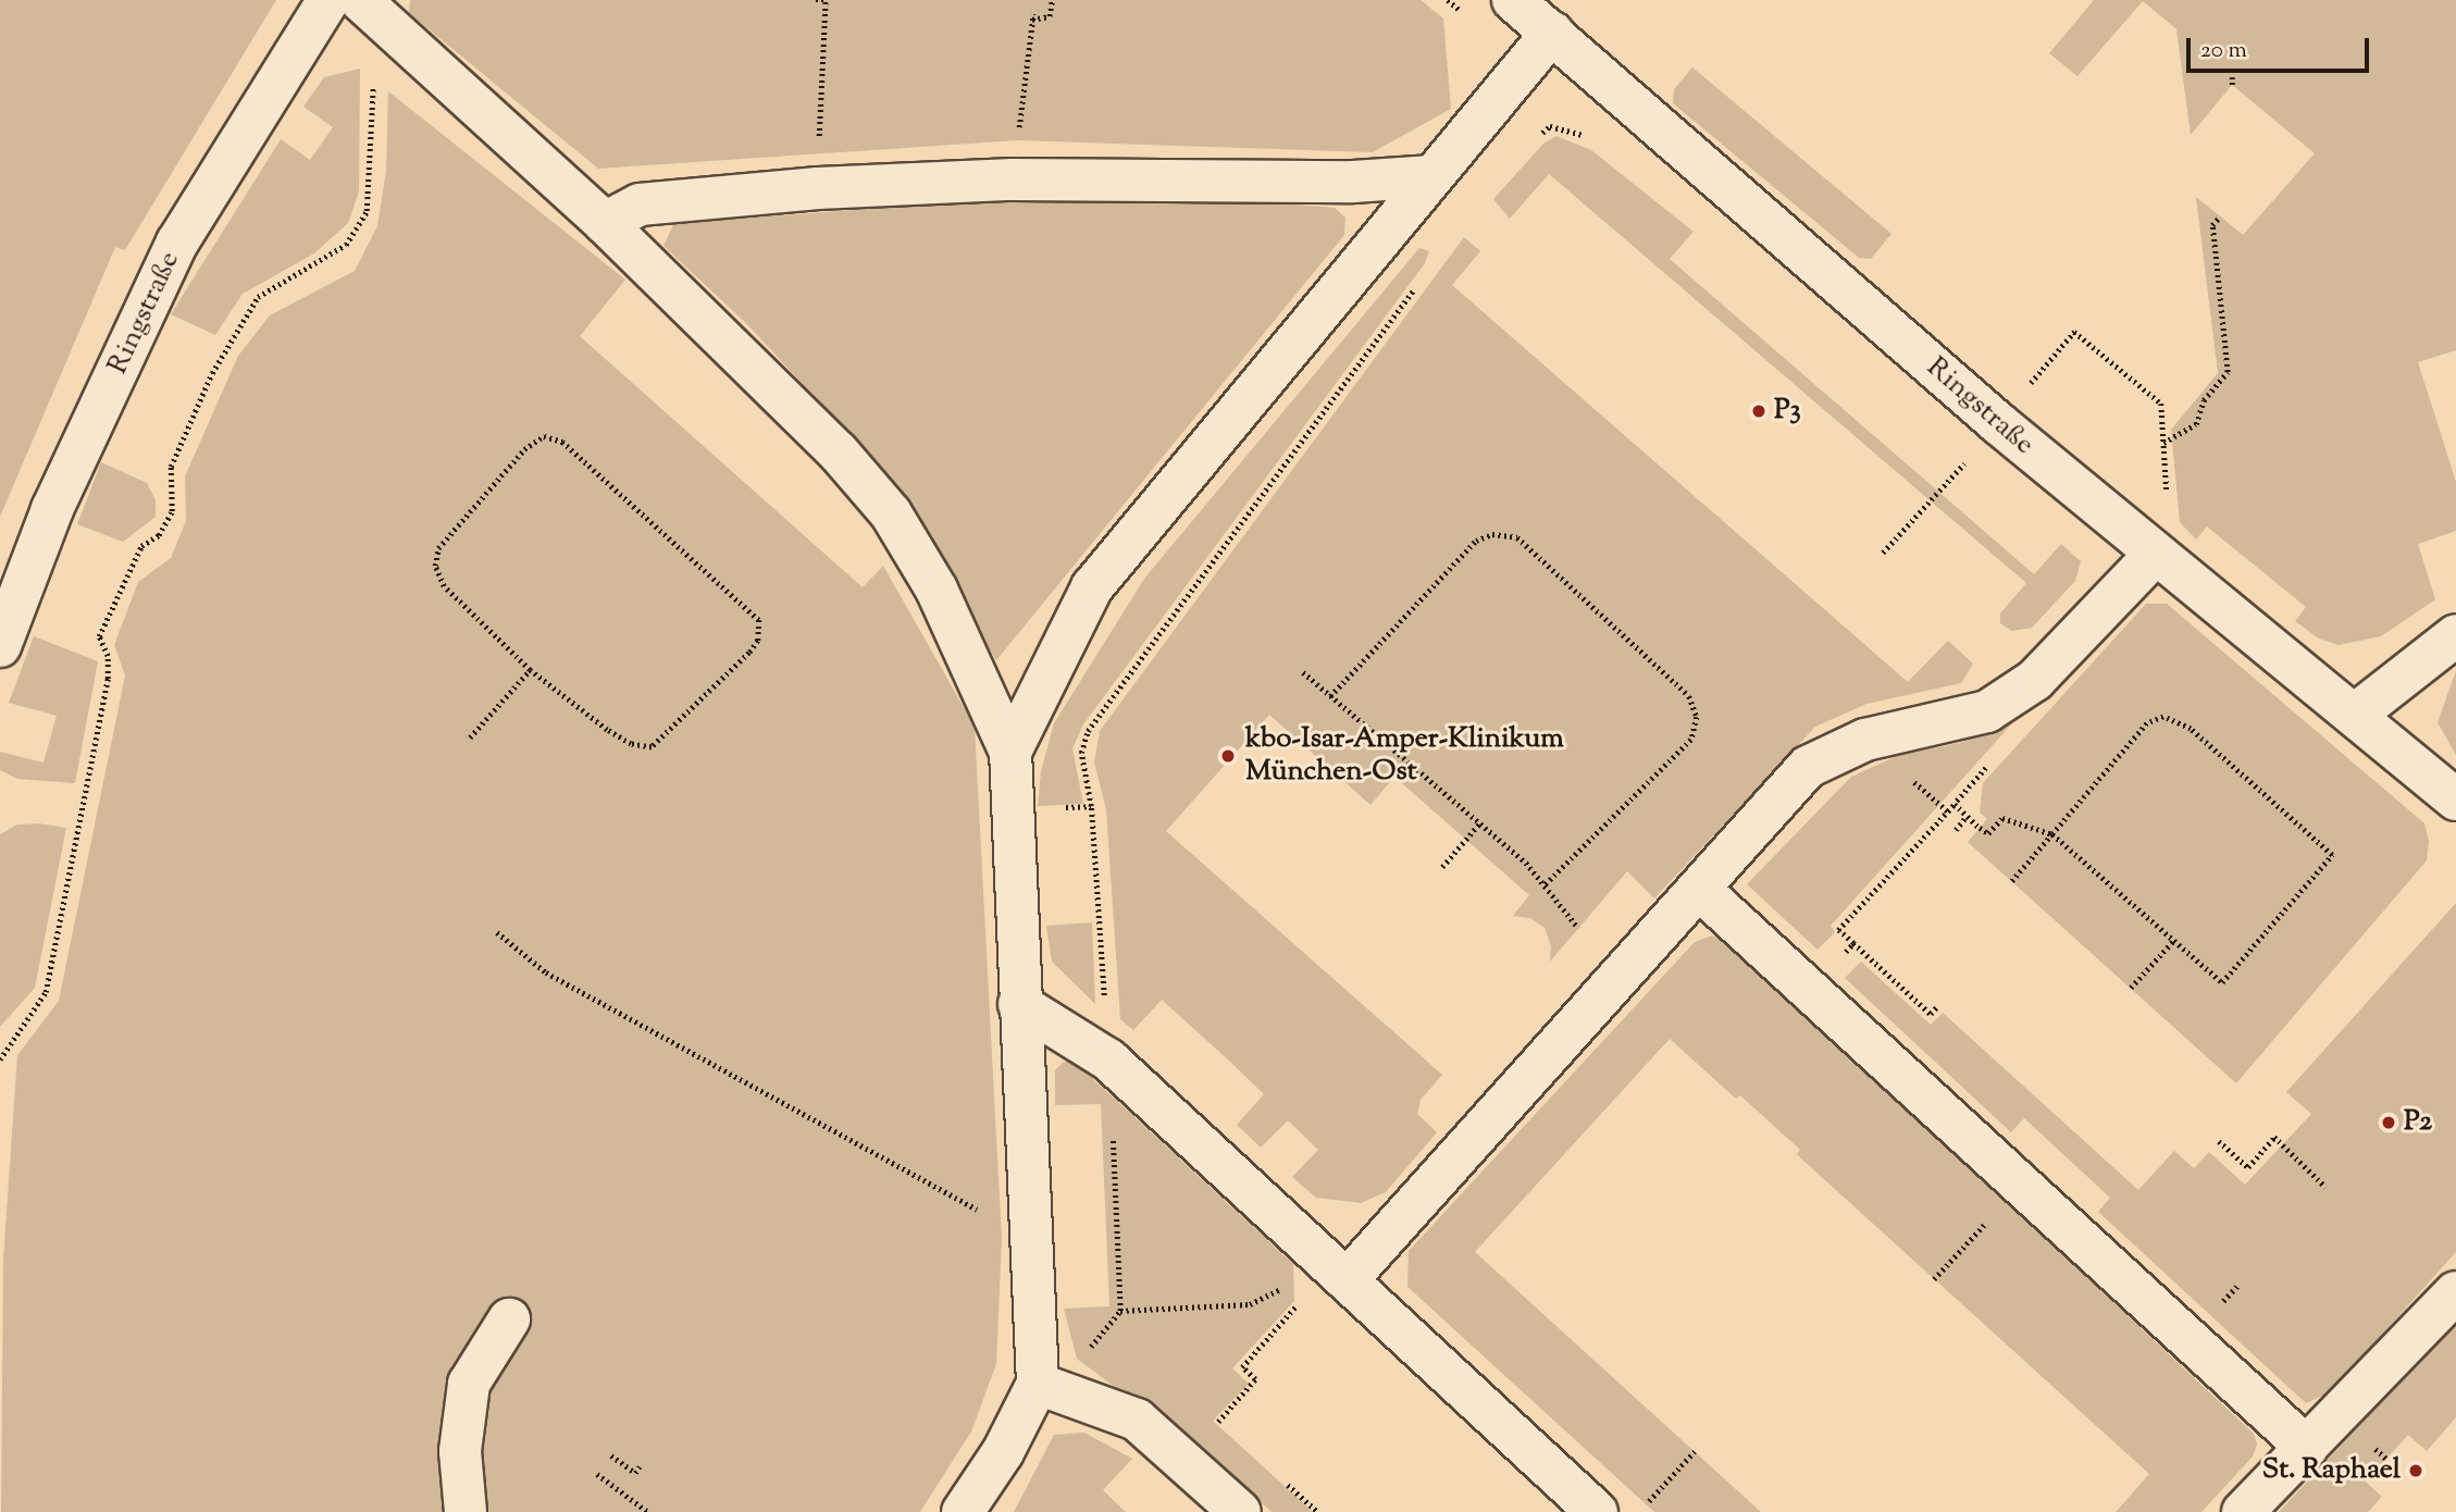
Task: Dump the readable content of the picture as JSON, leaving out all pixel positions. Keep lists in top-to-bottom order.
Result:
{
  "streets": {
    "lane": ["Ringstraße"]
  },
  "places": [
    "P3",
    "kbo-Isar-Amper-Klinikum München-Ost",
    "P2",
    "St. Raphael"
  ],
  "scale_bar": "20 m"
}
